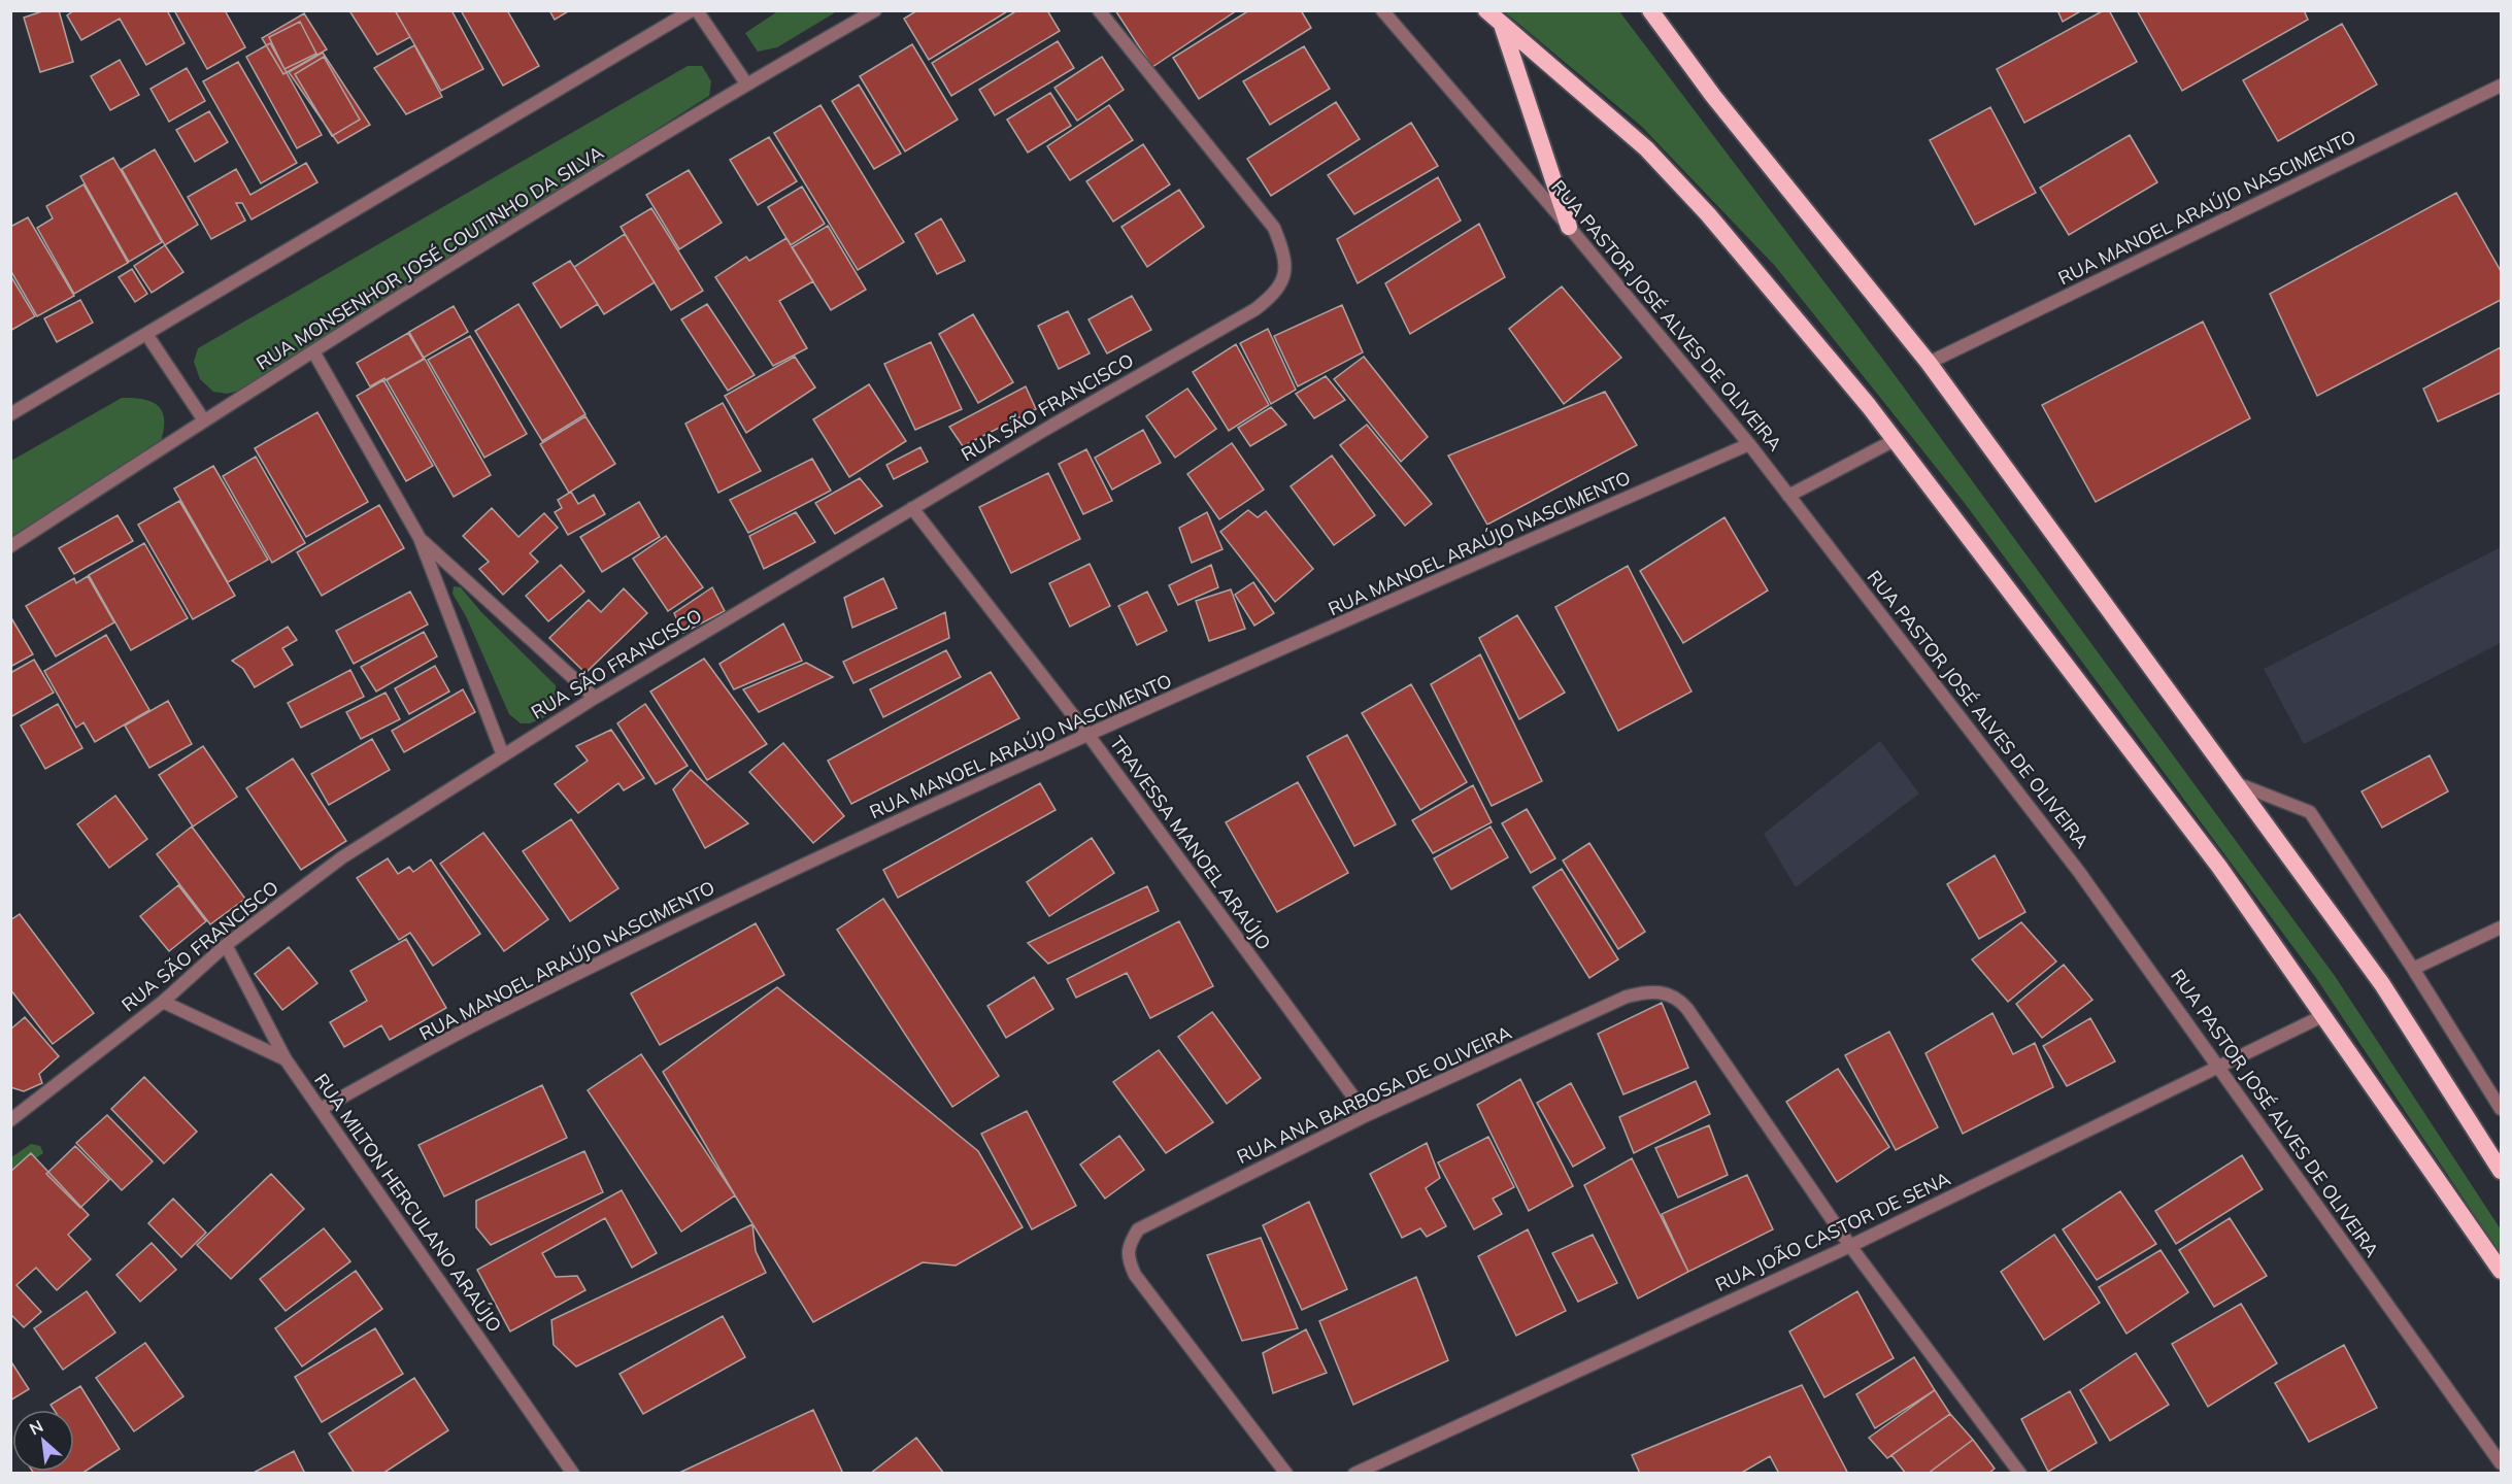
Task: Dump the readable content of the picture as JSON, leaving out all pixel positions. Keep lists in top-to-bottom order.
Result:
{
  "streets": {
    "street": [
      "RUA MANOEL ARAÚJO NASCIMENTO",
      "RUA MONSENHOR JOSÉ COUTINHO DA SILVA",
      "RUA PASTOR JOSÉ ALVES DE OLIVEIRA",
      "RUA SÃO FRANCISCO",
      "TRAVESSA MANOEL ARAÚJO",
      "RUA ANA BARBOSA DE OLIVEIRA",
      "RUA MILTON HERCULANO ARAÚJO",
      "RUA JOÃO CASTOR DE SENA"
    ]
  },
  "crossings": [
    ["RUA MANOEL ARAÚJO NASCIMENTO", "RUA PASTOR JOSÉ ALVES DE OLIVEIRA"],
    ["RUA MANOEL ARAÚJO NASCIMENTO", "TRAVESSA MANOEL ARAÚJO"],
    ["RUA MANOEL ARAÚJO NASCIMENTO", "RUA MILTON HERCULANO ARAÚJO"],
    ["RUA PASTOR JOSÉ ALVES DE OLIVEIRA", "RUA JOÃO CASTOR DE SENA"],
    ["RUA SÃO FRANCISCO", "TRAVESSA MANOEL ARAÚJO"],
    ["RUA SÃO FRANCISCO", "RUA MILTON HERCULANO ARAÚJO"],
    ["TRAVESSA MANOEL ARAÚJO", "RUA ANA BARBOSA DE OLIVEIRA"],
    ["RUA ANA BARBOSA DE OLIVEIRA", "RUA JOÃO CASTOR DE SENA"]
  ],
  "north": "top left"
}
